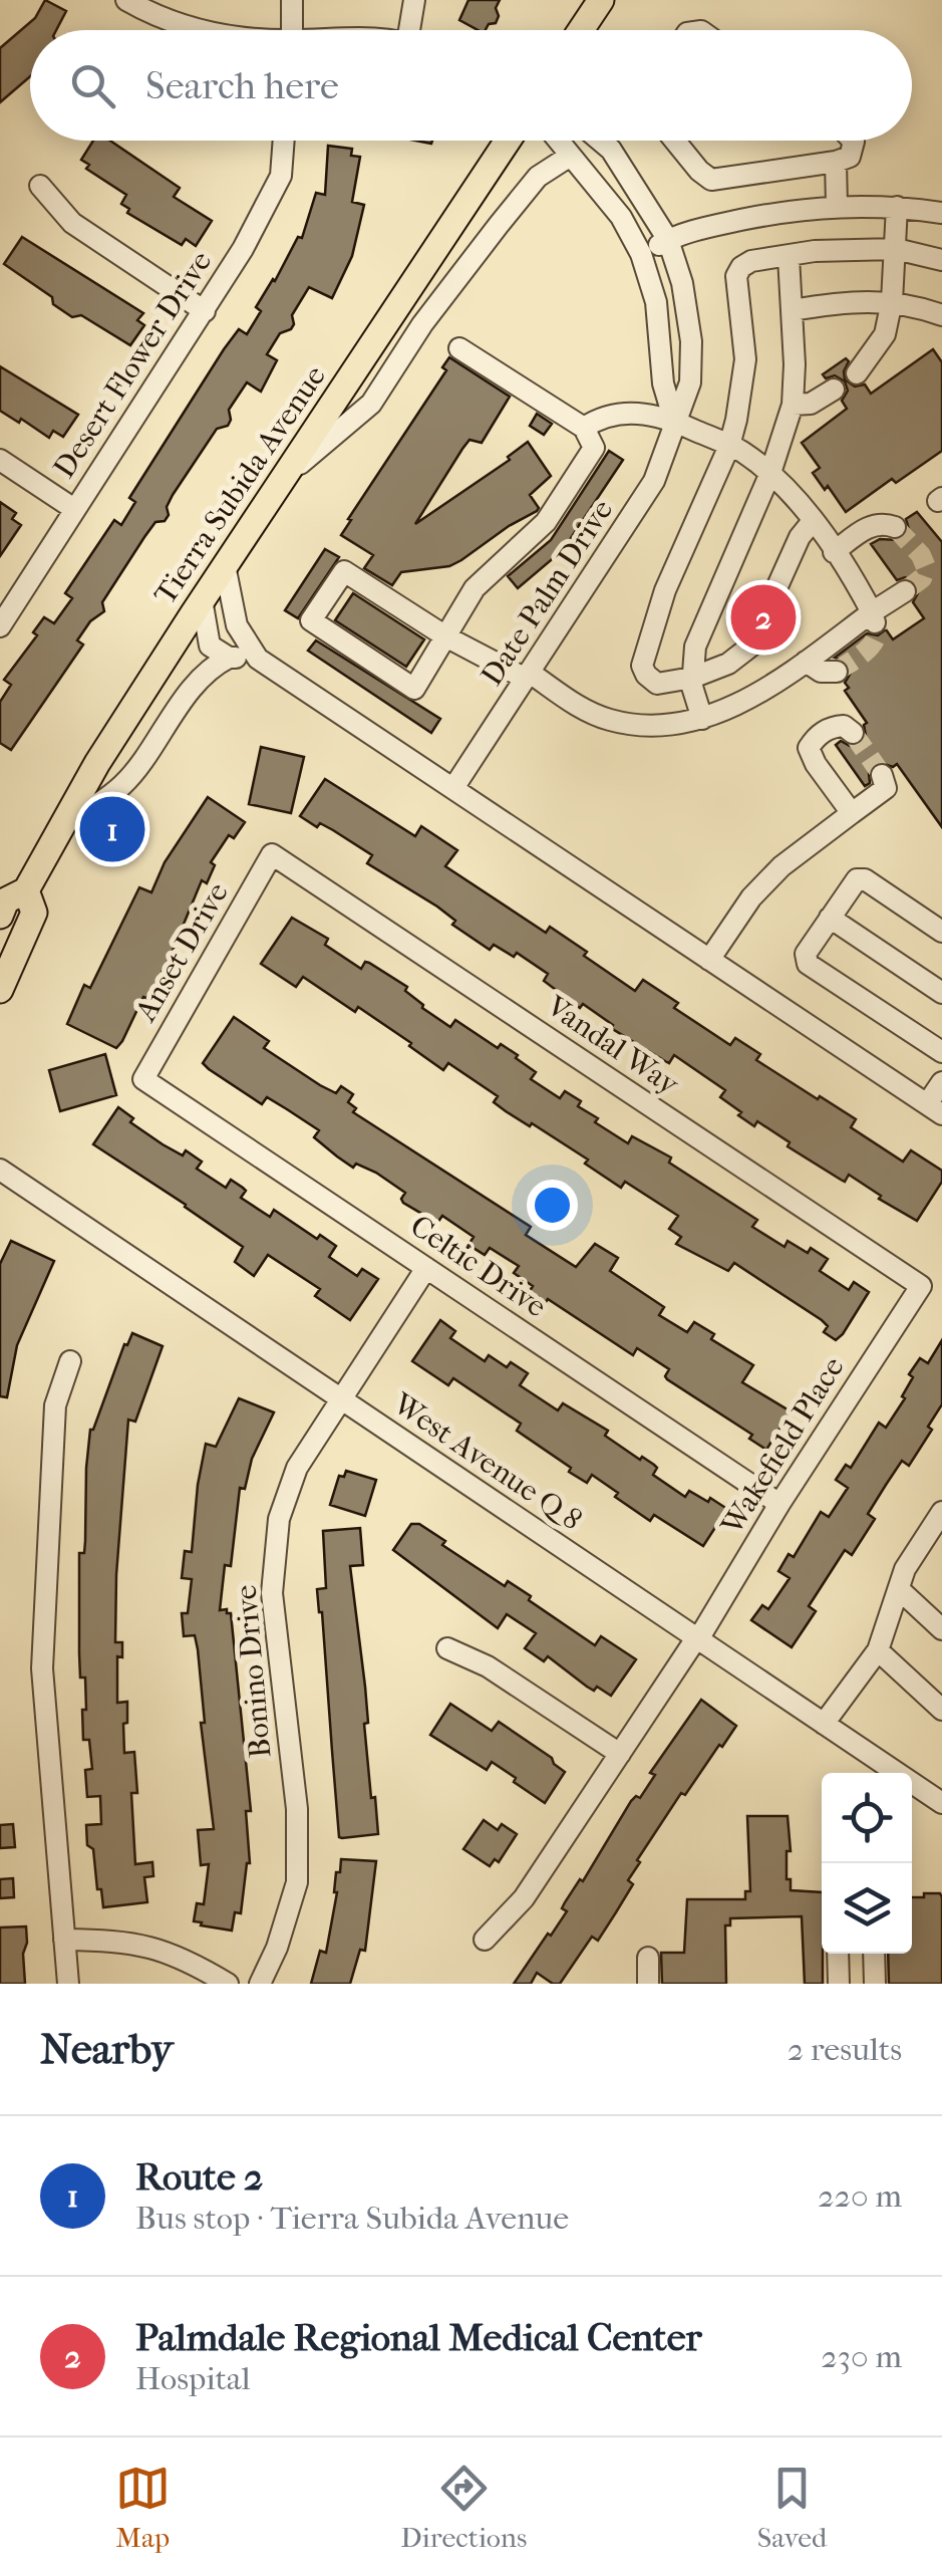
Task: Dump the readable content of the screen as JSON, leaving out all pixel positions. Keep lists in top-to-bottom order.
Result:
{
  "streets": {
    "main road": ["Tierra Subida Avenue"],
    "street": [
      "Desert Flower Drive",
      "Date Palm Drive",
      "Anset Drive",
      "Vandal Way",
      "Celtic Drive",
      "Wakefield Place",
      "West Avenue Q 8",
      "Bonino Drive"
    ]
  },
  "crossings": [
    ["Anset Drive", "Vandal Way"],
    ["Anset Drive", "Celtic Drive"],
    ["Vandal Way", "Wakefield Place"],
    ["Celtic Drive", "Wakefield Place"],
    ["Celtic Drive", "Bonino Drive"],
    ["Wakefield Place", "West Avenue Q 8"],
    ["West Avenue Q 8", "Bonino Drive"]
  ],
  "page": {
    "search": "Search here",
    "pins": ["2", "1"],
    "heading": ["Nearby", "2 results"],
    "list": [
      {
        "mark": "1",
        "name": "Route 2",
        "note": "Bus stop · Tierra Subida Avenue",
        "value": "220 m"
      },
      {
        "mark": "2",
        "name": "Palmdale Regional Medical Center",
        "note": "Hospital",
        "value": "230 m"
      }
    ],
    "nav": ["Map", "Directions", "Saved"]
  }
}
